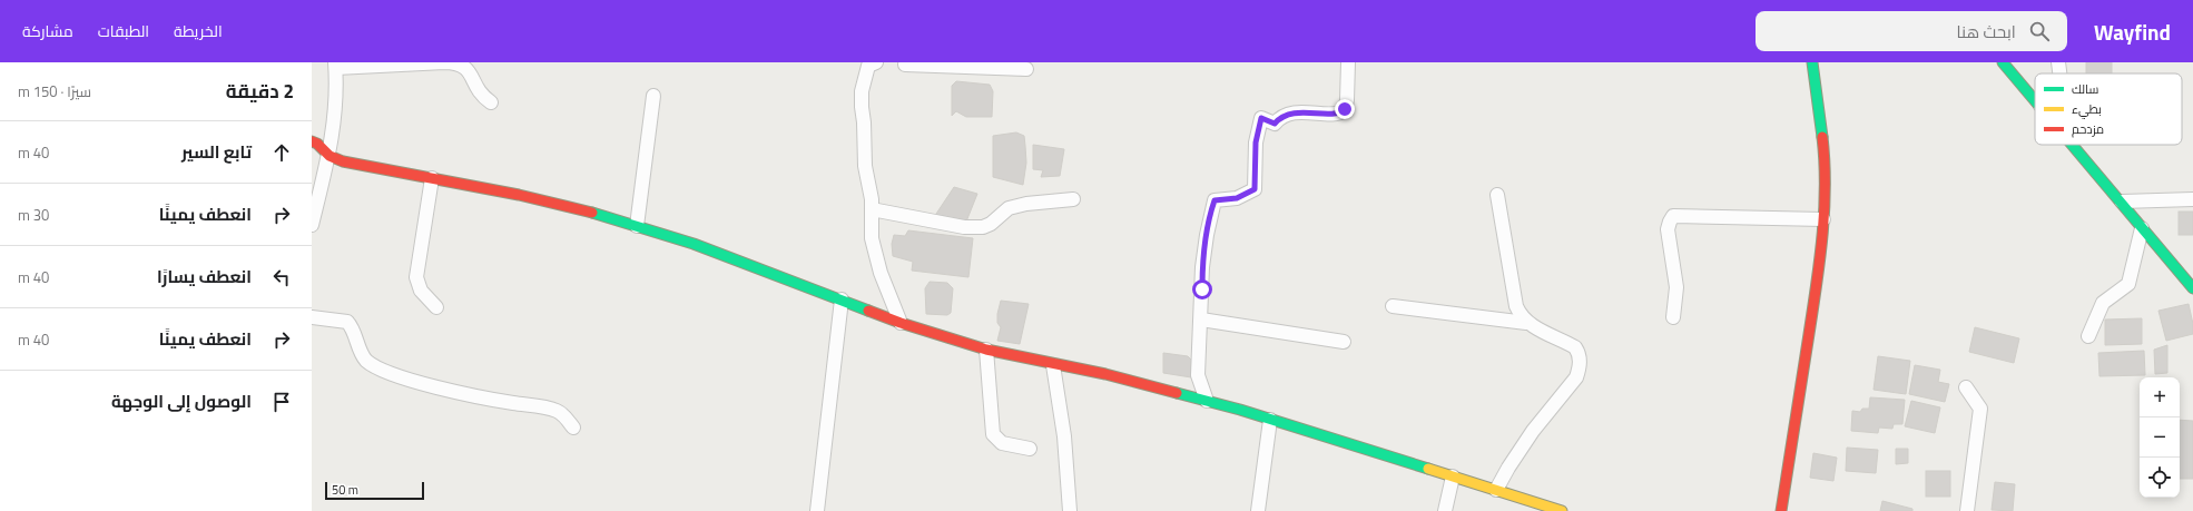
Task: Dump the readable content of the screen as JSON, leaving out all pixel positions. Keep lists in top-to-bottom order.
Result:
{
  "legend": ["سالك", "بطيء", "مزدحم"],
  "scale_bar": "50 m",
  "page": {
    "header": "Wayfind",
    "search": "ابحث هنا",
    "nav": ["الخريطة", "الطبقات", "مشاركة"],
    "heading": ["2 دقيقة", "سيرًا · 150 m"],
    "list": [
      ["تابع السير", "40 m"],
      ["انعطف يمينًا", "30 m"],
      ["انعطف يسارًا", "40 m"],
      ["انعطف يمينًا", "40 m"],
      "الوصول إلى الوجهة"
    ],
    "map_buttons": ["+", "−"],
    "scale": "50 m"
  }
}
